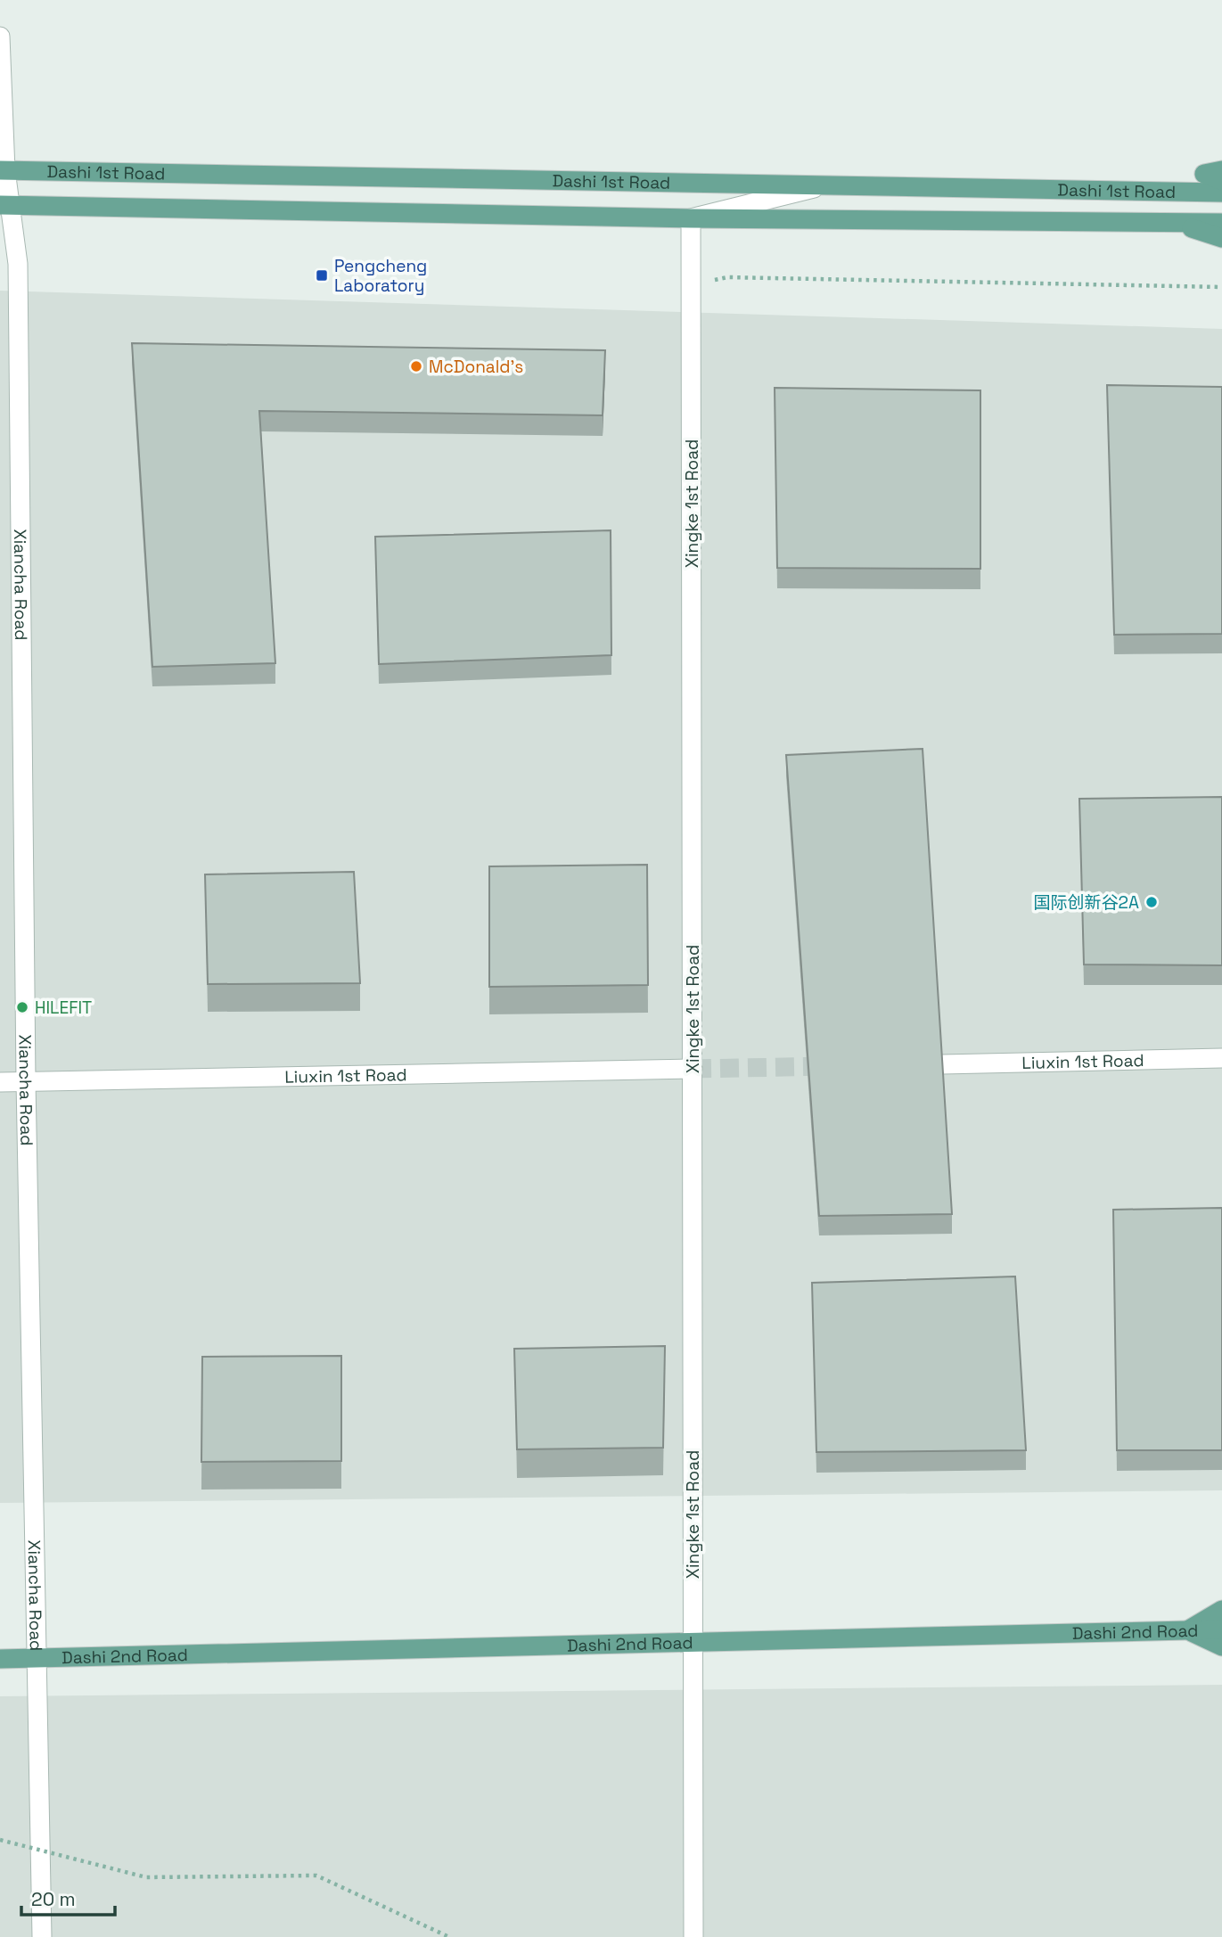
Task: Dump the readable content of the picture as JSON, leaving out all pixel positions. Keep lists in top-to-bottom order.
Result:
{
  "streets": {
    "main road": ["Dashi 1st Road", "Dashi 2nd Road"],
    "street": ["Xingke 1st Road", "Xiancha Road", "Liuxin 1st Road"]
  },
  "crossings": [
    ["Dashi 1st Road", "Xingke 1st Road"],
    ["Dashi 1st Road", "Xiancha Road"],
    ["Xingke 1st Road", "Liuxin 1st Road"],
    ["Xingke 1st Road", "Dashi 2nd Road"],
    ["Xiancha Road", "Liuxin 1st Road"],
    ["Xiancha Road", "Dashi 2nd Road"]
  ],
  "places": {
    "transit": ["Pengcheng Laboratory"],
    "other": ["McDonald's", "国际创新谷2A", "HILEFIT"]
  },
  "scale_bar": "20 m"
}
